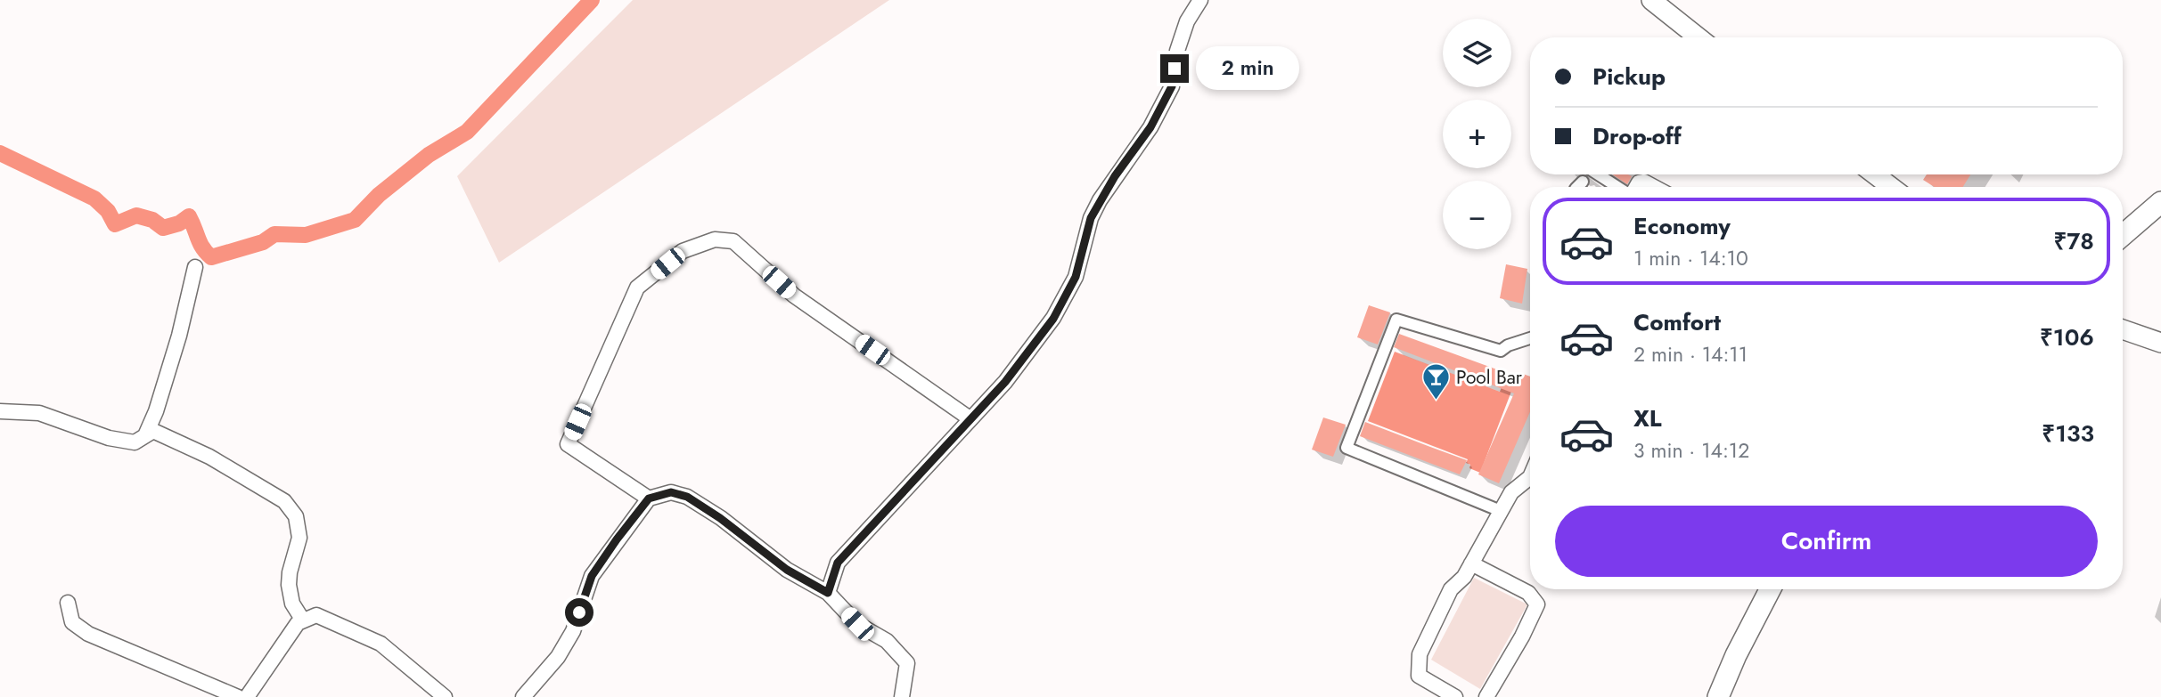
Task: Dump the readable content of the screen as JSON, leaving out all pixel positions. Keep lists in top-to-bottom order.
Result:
{
  "places": {
    "bar": ["Pool Bar"]
  },
  "page": {
    "map_buttons": ["+", "−"],
    "banner": ["Pickup", "Drop-off"],
    "bubble": "2 min",
    "list": [
      {
        "name": "Economy",
        "note": "1 min · 14:10",
        "value": "₹78"
      },
      {
        "name": "Comfort",
        "note": "2 min · 14:11",
        "value": "₹106"
      },
      {
        "name": "XL",
        "note": "3 min · 14:12",
        "value": "₹133"
      }
    ],
    "buttons": "Confirm"
  }
}
